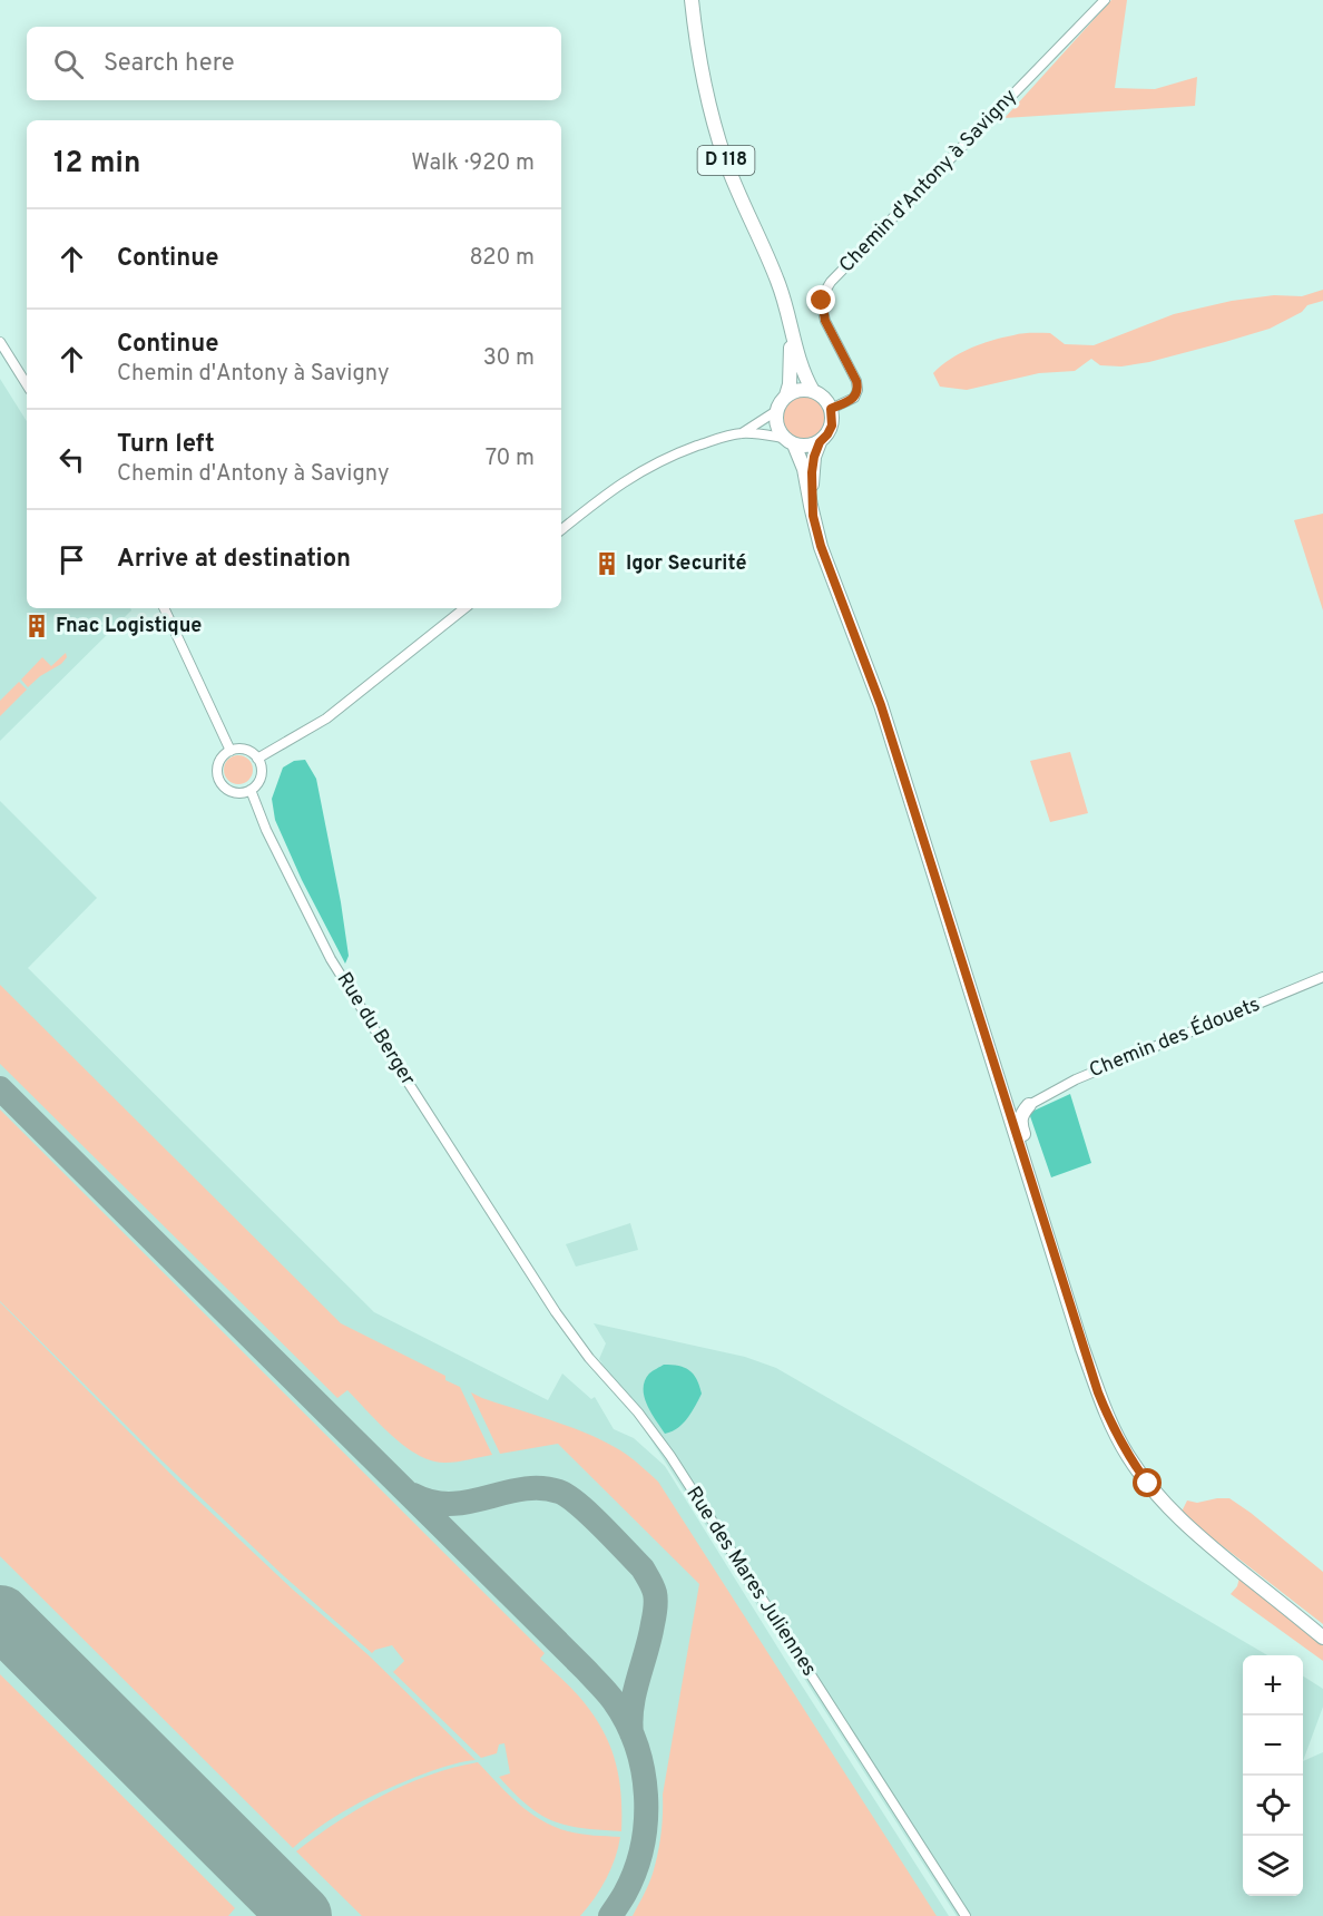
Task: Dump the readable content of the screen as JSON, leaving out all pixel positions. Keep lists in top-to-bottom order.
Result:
{
  "streets": {
    "main road": ["D 118"],
    "street": [
      "Chemin d'Antony à Savigny",
      "Rue du Berger",
      "Chemin des Édouets",
      "Rue des Mares Juliennes"
    ]
  },
  "crossings": [
    ["D 118", "Chemin d'Antony à Savigny"],
    ["Rue du Berger", "Rue des Mares Juliennes"]
  ],
  "places": {
    "building": ["Igor Securité", "Fnac Logistique"]
  },
  "page": {
    "search": "Search here",
    "heading": ["12 min", "Walk · 920 m"],
    "list": [
      ["Continue", "820 m"],
      ["Continue", "Chemin d'Antony à Savigny", "30 m"],
      ["Turn left", "Chemin d'Antony à Savigny", "70 m"],
      "Arrive at destination"
    ],
    "map_buttons": ["+", "−"]
  }
}
